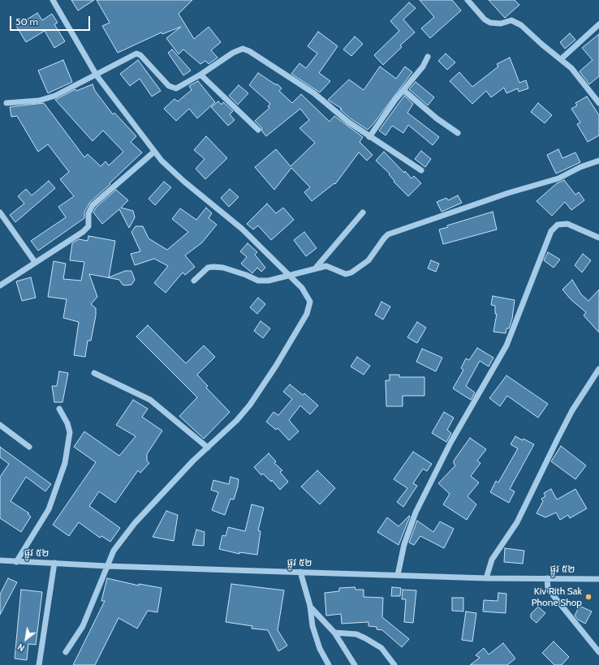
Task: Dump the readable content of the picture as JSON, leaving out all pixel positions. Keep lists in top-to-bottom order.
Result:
{
  "streets": {
    "street": ["ផ្លូវ ៥២"]
  },
  "places": ["Kiv Rith Sak Phone Shop"],
  "scale_bar": "50 m",
  "north": "bottom left"
}
